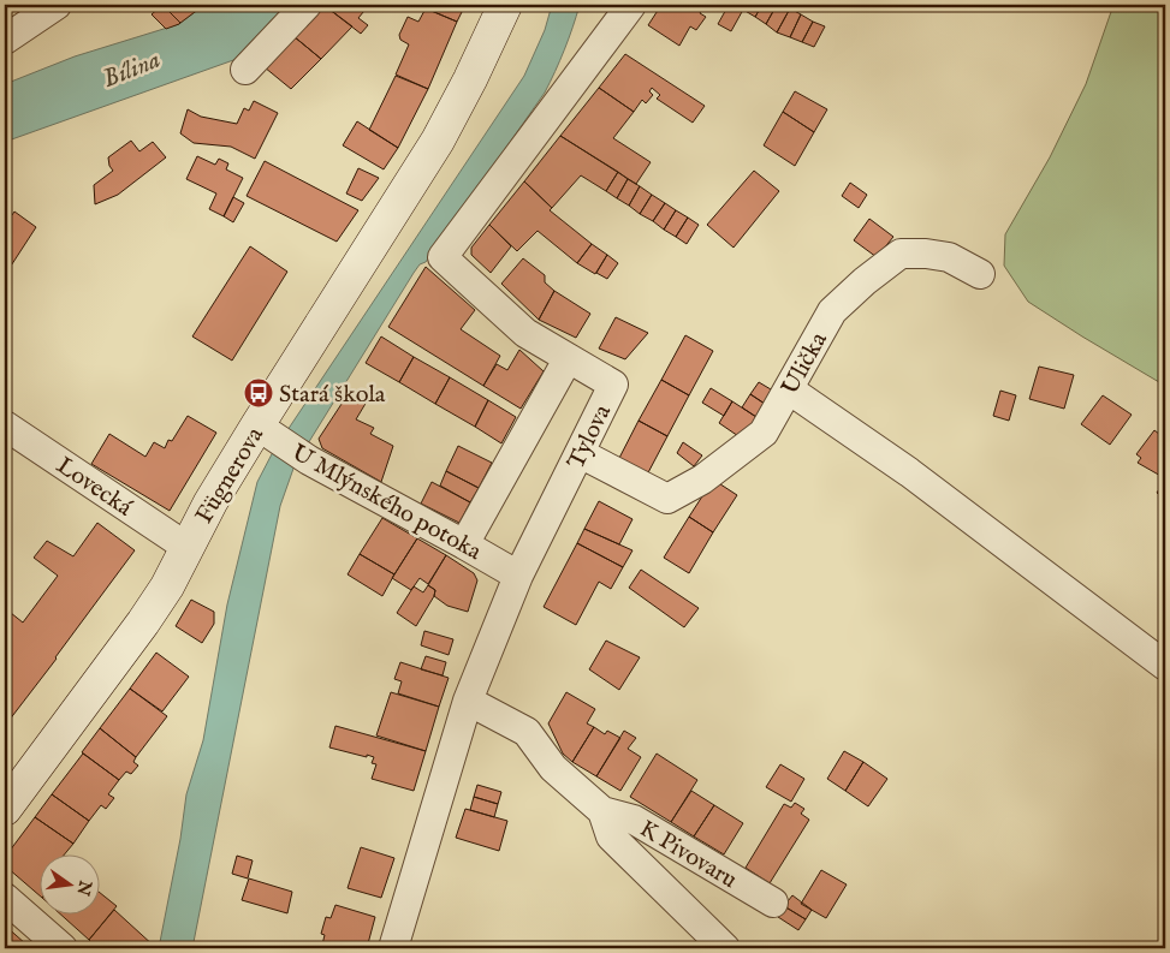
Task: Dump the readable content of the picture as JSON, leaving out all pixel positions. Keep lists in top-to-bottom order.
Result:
{
  "streets": {
    "main road": ["Fügnerova"],
    "street": [
      "Ulička",
      "Tylova",
      "Lovecká",
      "U Mlýnského potoka",
      "K Pivovaru"
    ]
  },
  "crossings": [
    ["Ulička", "Tylova"],
    ["Tylova", "U Mlýnského potoka"],
    ["Tylova", "K Pivovaru"],
    ["Fügnerova", "Lovecká"],
    ["Fügnerova", "U Mlýnského potoka"]
  ],
  "water": ["Bílina"],
  "places": {
    "bus stop": ["Stará škola"]
  },
  "north": "right"
}
